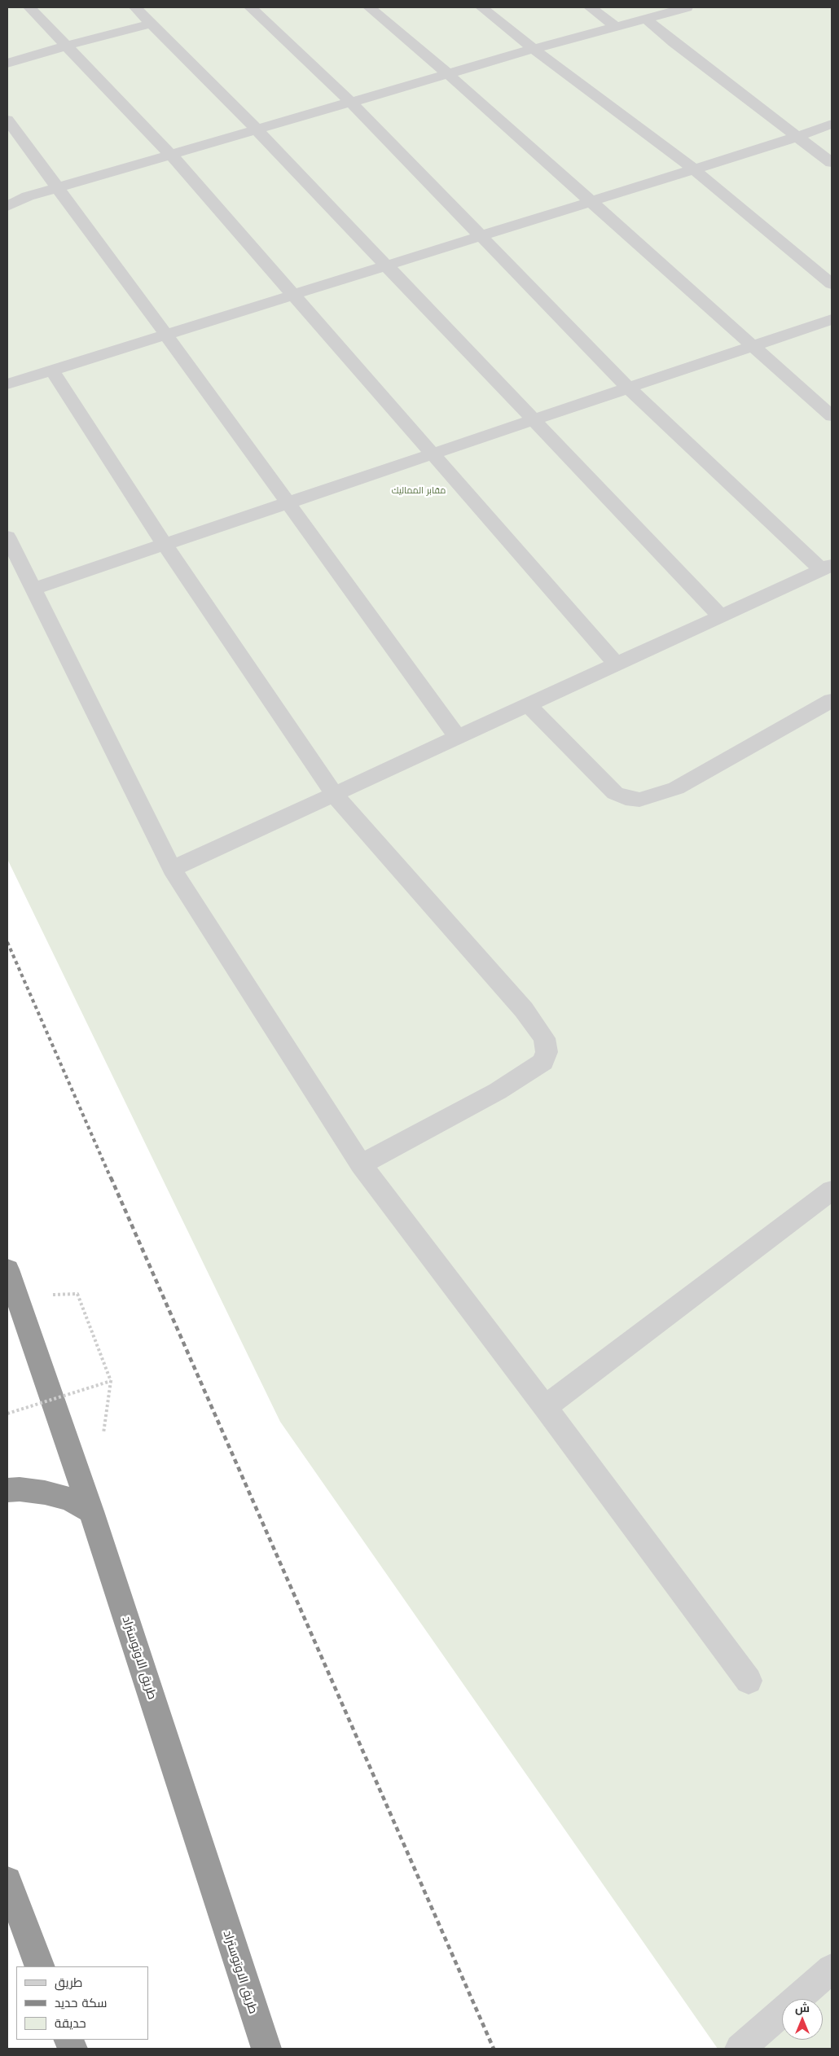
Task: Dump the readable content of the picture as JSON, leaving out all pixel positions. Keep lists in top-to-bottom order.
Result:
{
  "streets": {
    "highway": ["طريق الاوتوستراد"]
  },
  "parks": ["مقابر المماليك"],
  "legend": ["طريق", "سكة حديد", "حديقة"],
  "north": "top"
}
